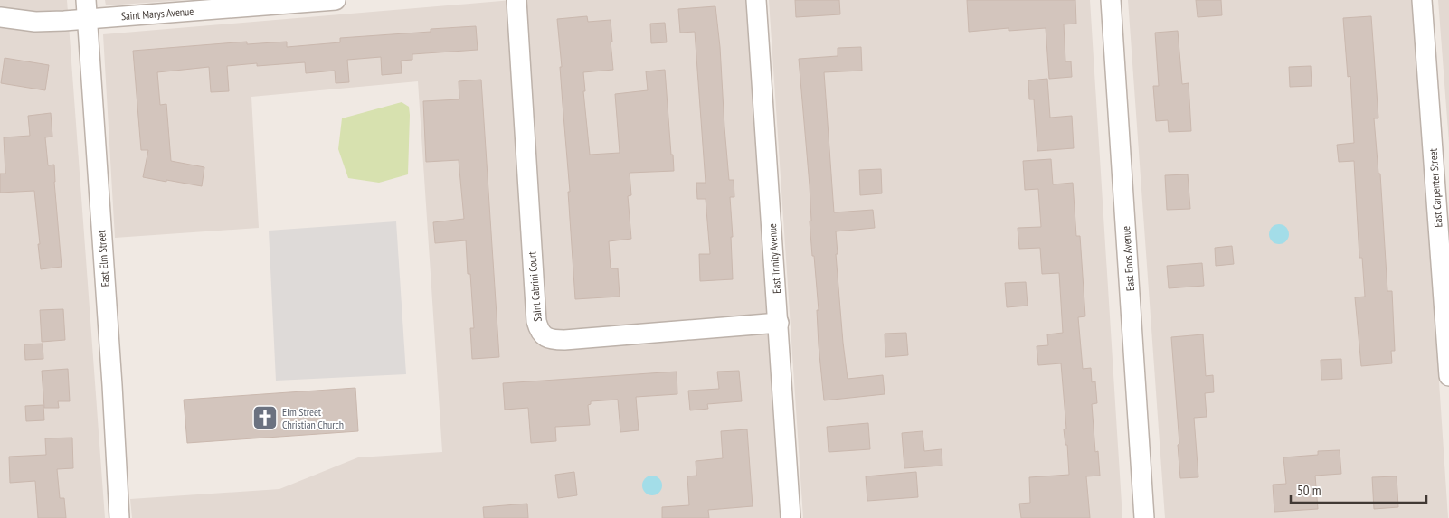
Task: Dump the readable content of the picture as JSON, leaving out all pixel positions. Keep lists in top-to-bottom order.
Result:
{
  "streets": {
    "street": [
      "Saint Marys Avenue",
      "East Carpenter Street",
      "East Elm Street",
      "East Trinity Avenue",
      "East Enos Avenue",
      "Saint Cabrini Court"
    ]
  },
  "crossings": [
    ["Saint Marys Avenue", "East Elm Street"],
    ["East Trinity Avenue", "Saint Cabrini Court"]
  ],
  "places": {
    "church": ["Elm Street Christian Church"]
  },
  "scale_bar": "50 m"
}
